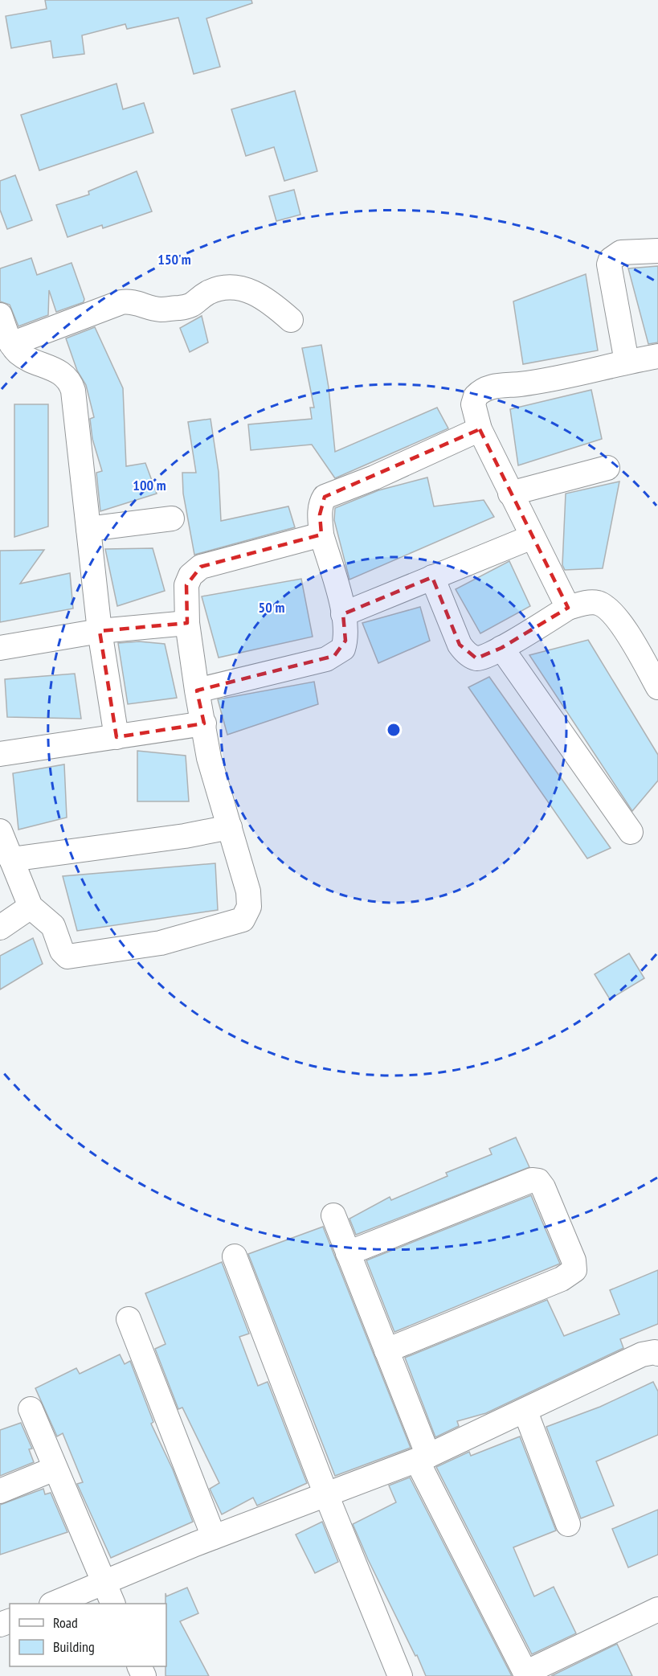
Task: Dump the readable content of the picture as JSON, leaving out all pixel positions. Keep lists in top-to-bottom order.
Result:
{
  "legend": ["Road", "Building"],
  "rings": ["150 m", "100 m", "50 m"]
}
